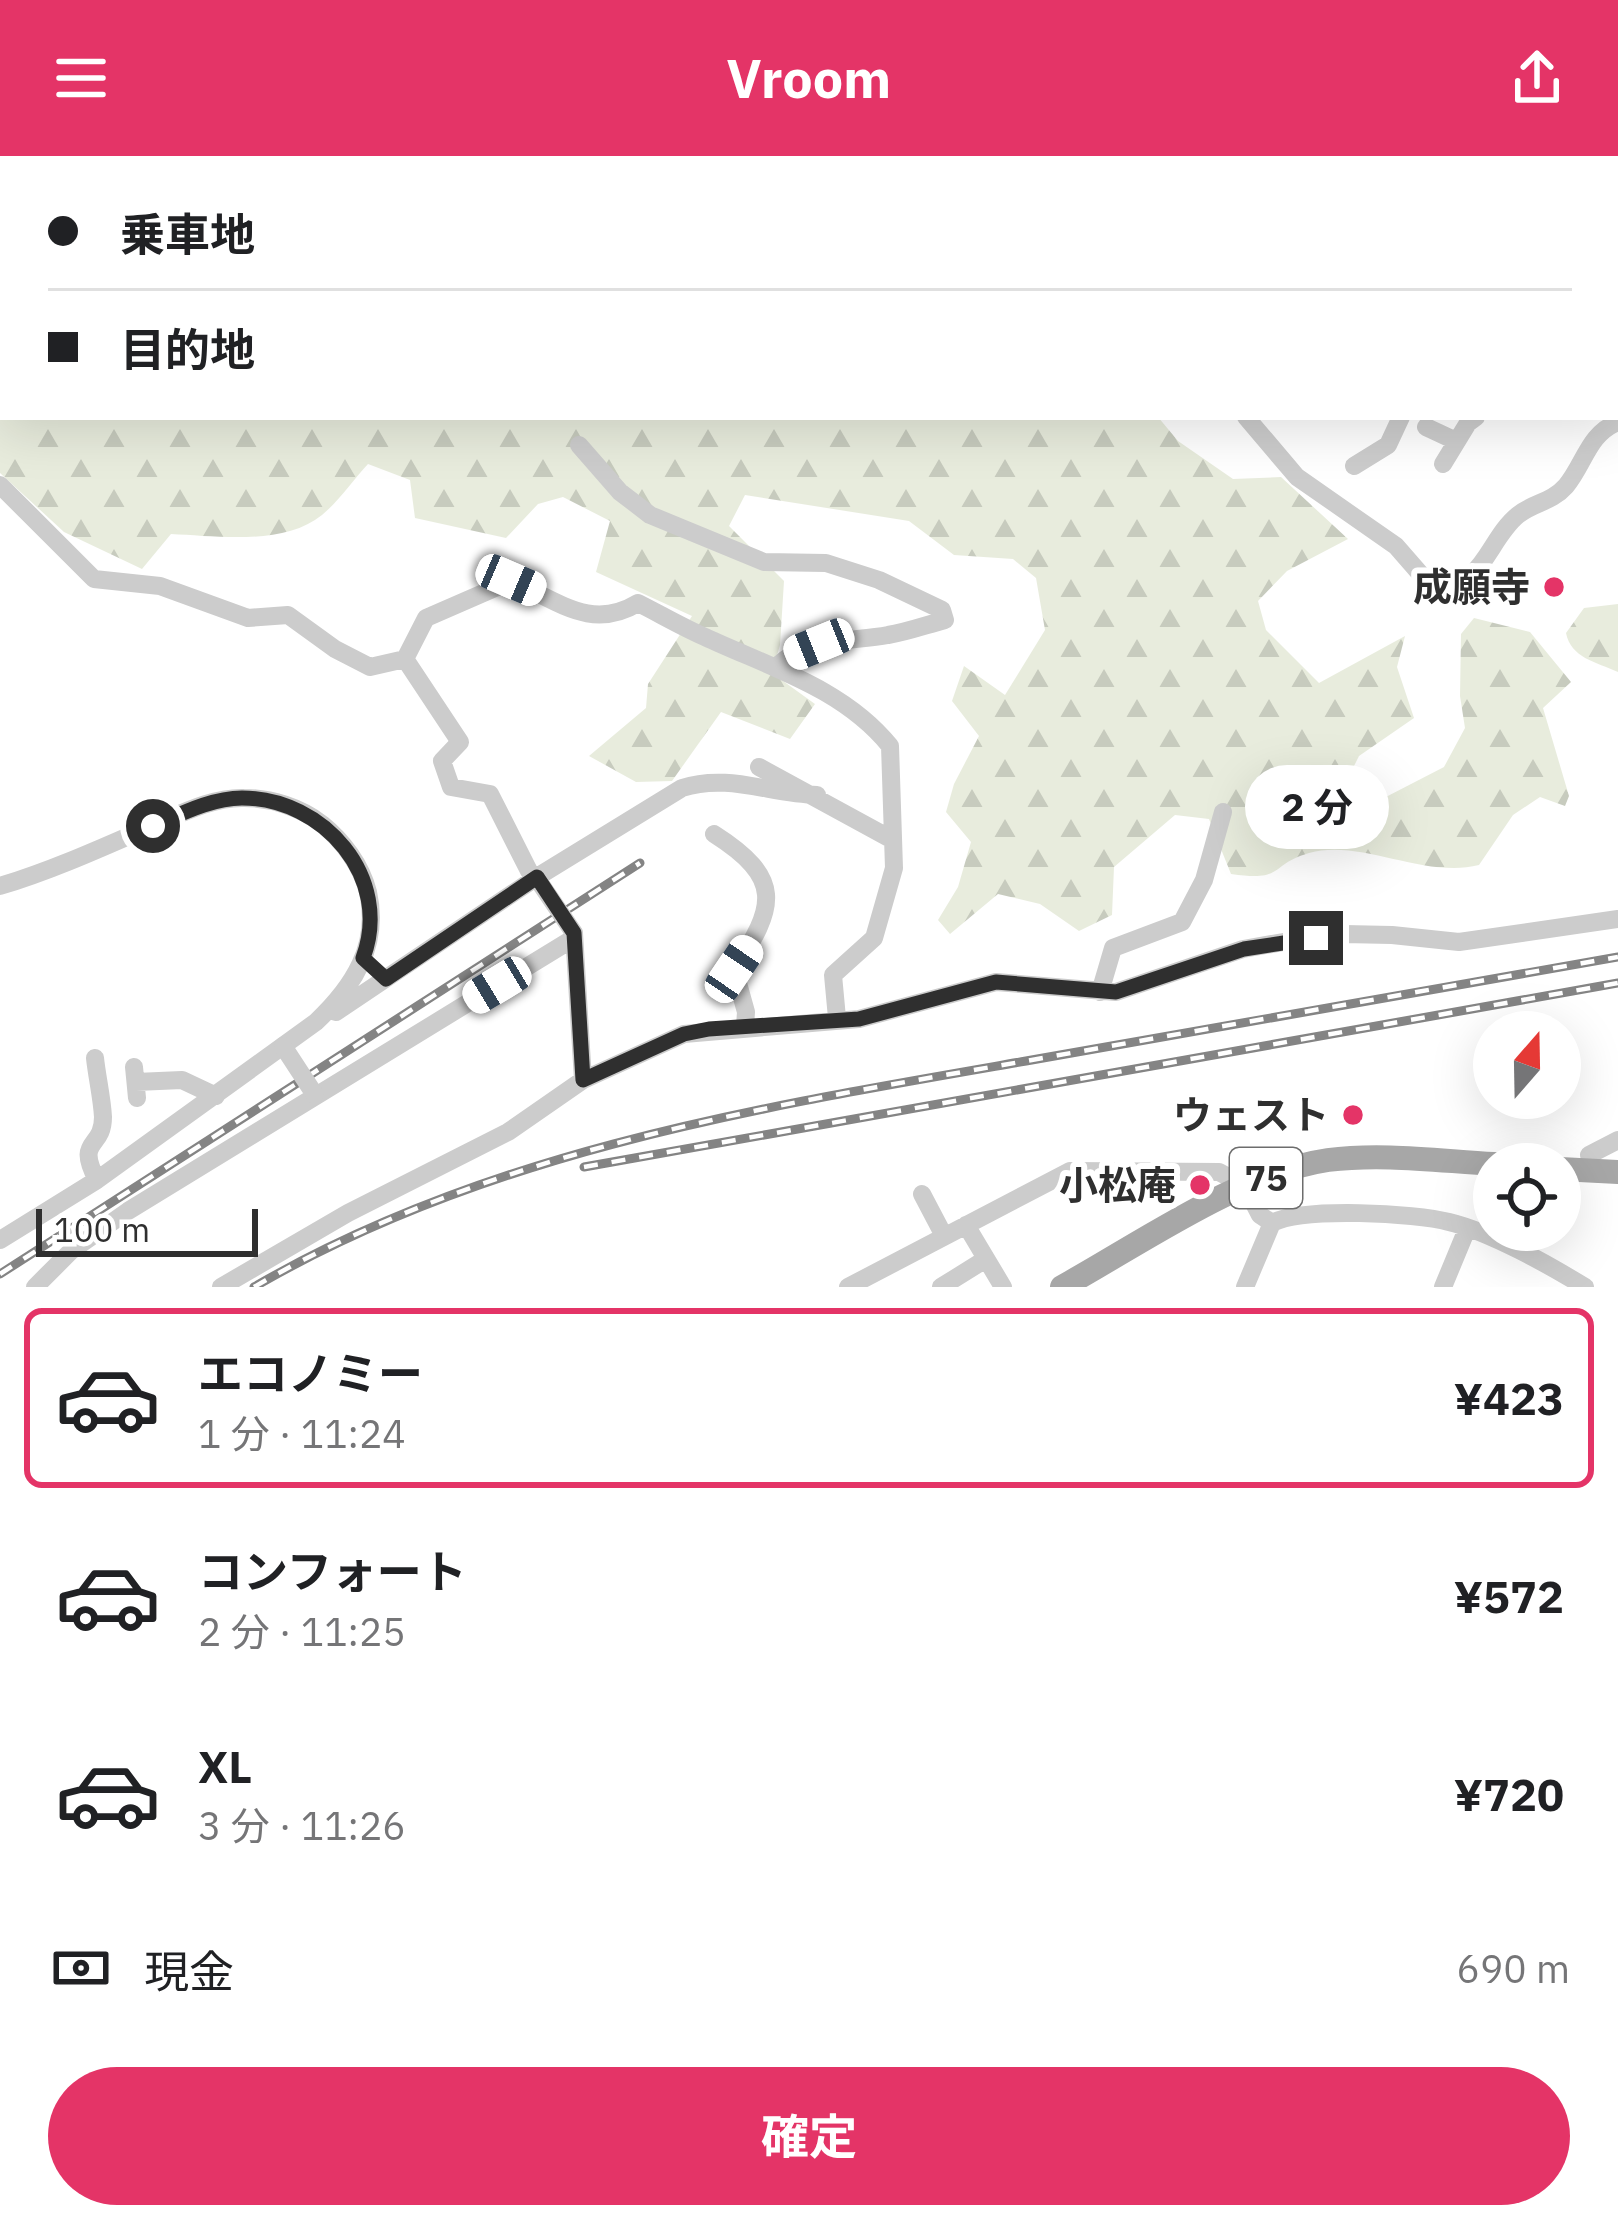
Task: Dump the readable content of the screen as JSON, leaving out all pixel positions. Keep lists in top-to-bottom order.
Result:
{
  "streets": {
    "main road": ["75"]
  },
  "places": ["成願寺", "ウェスト", "小松庵"],
  "scale_bar": "100 m",
  "north": "top",
  "page": {
    "header": "Vroom",
    "banner": ["乗車地", "目的地"],
    "bubble": "2 分",
    "scale": "100 m",
    "list": [
      {
        "name": "エコノミー",
        "note": "1 分 · 11:24",
        "value": "¥423"
      },
      {
        "name": "コンフォート",
        "note": "2 分 · 11:25",
        "value": "¥572"
      },
      {
        "name": "XL",
        "note": "3 分 · 11:26",
        "value": "¥720"
      }
    ],
    "pay": ["現金", "690 m"],
    "buttons": "確定"
  }
}
